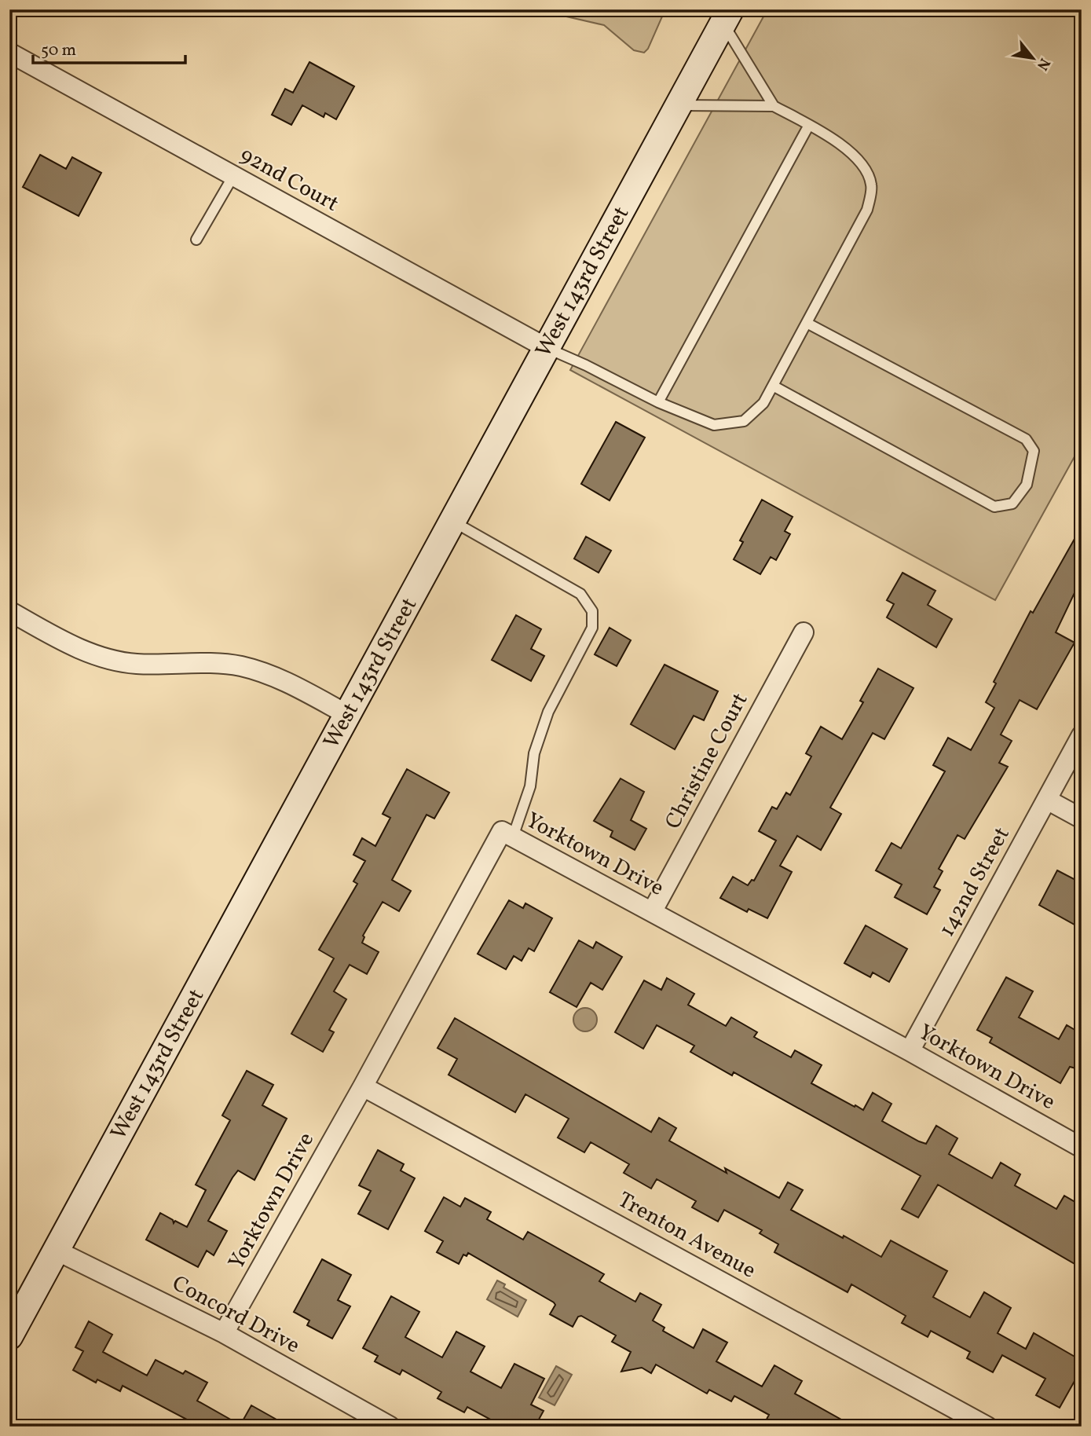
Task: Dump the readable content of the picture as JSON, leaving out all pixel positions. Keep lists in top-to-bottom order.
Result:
{
  "streets": {
    "main road": ["West 143rd Street"],
    "street": [
      "92nd Court",
      "Christine Court",
      "Yorktown Drive",
      "142nd Street",
      "Trenton Avenue",
      "Concord Drive"
    ]
  },
  "crossings": [
    ["92nd Court", "West 143rd Street"],
    ["West 143rd Street", "Concord Drive"],
    ["Christine Court", "Yorktown Drive"],
    ["Yorktown Drive", "142nd Street"],
    ["Yorktown Drive", "Trenton Avenue"],
    ["Yorktown Drive", "Concord Drive"]
  ],
  "scale_bar": "50 m",
  "north": "bottom right"
}
